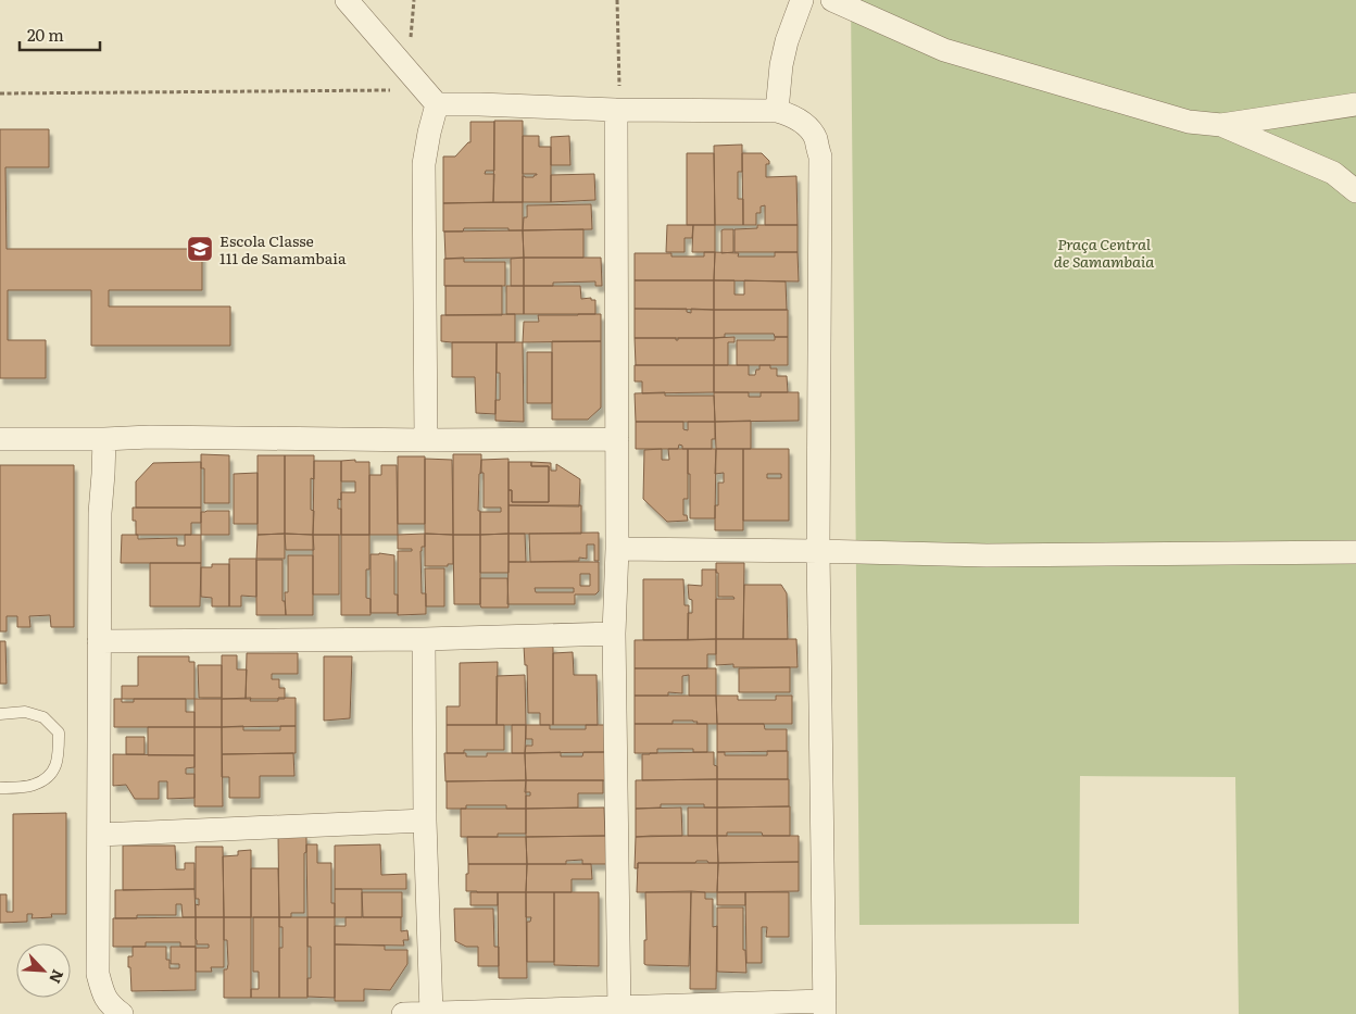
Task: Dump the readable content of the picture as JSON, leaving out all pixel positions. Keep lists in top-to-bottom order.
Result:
{
  "parks": ["Praça Central de Samambaia"],
  "places": {
    "school or university": ["Escola Classe 111 de Samambaia"]
  },
  "scale_bar": "20 m",
  "north": "bottom right"
}
